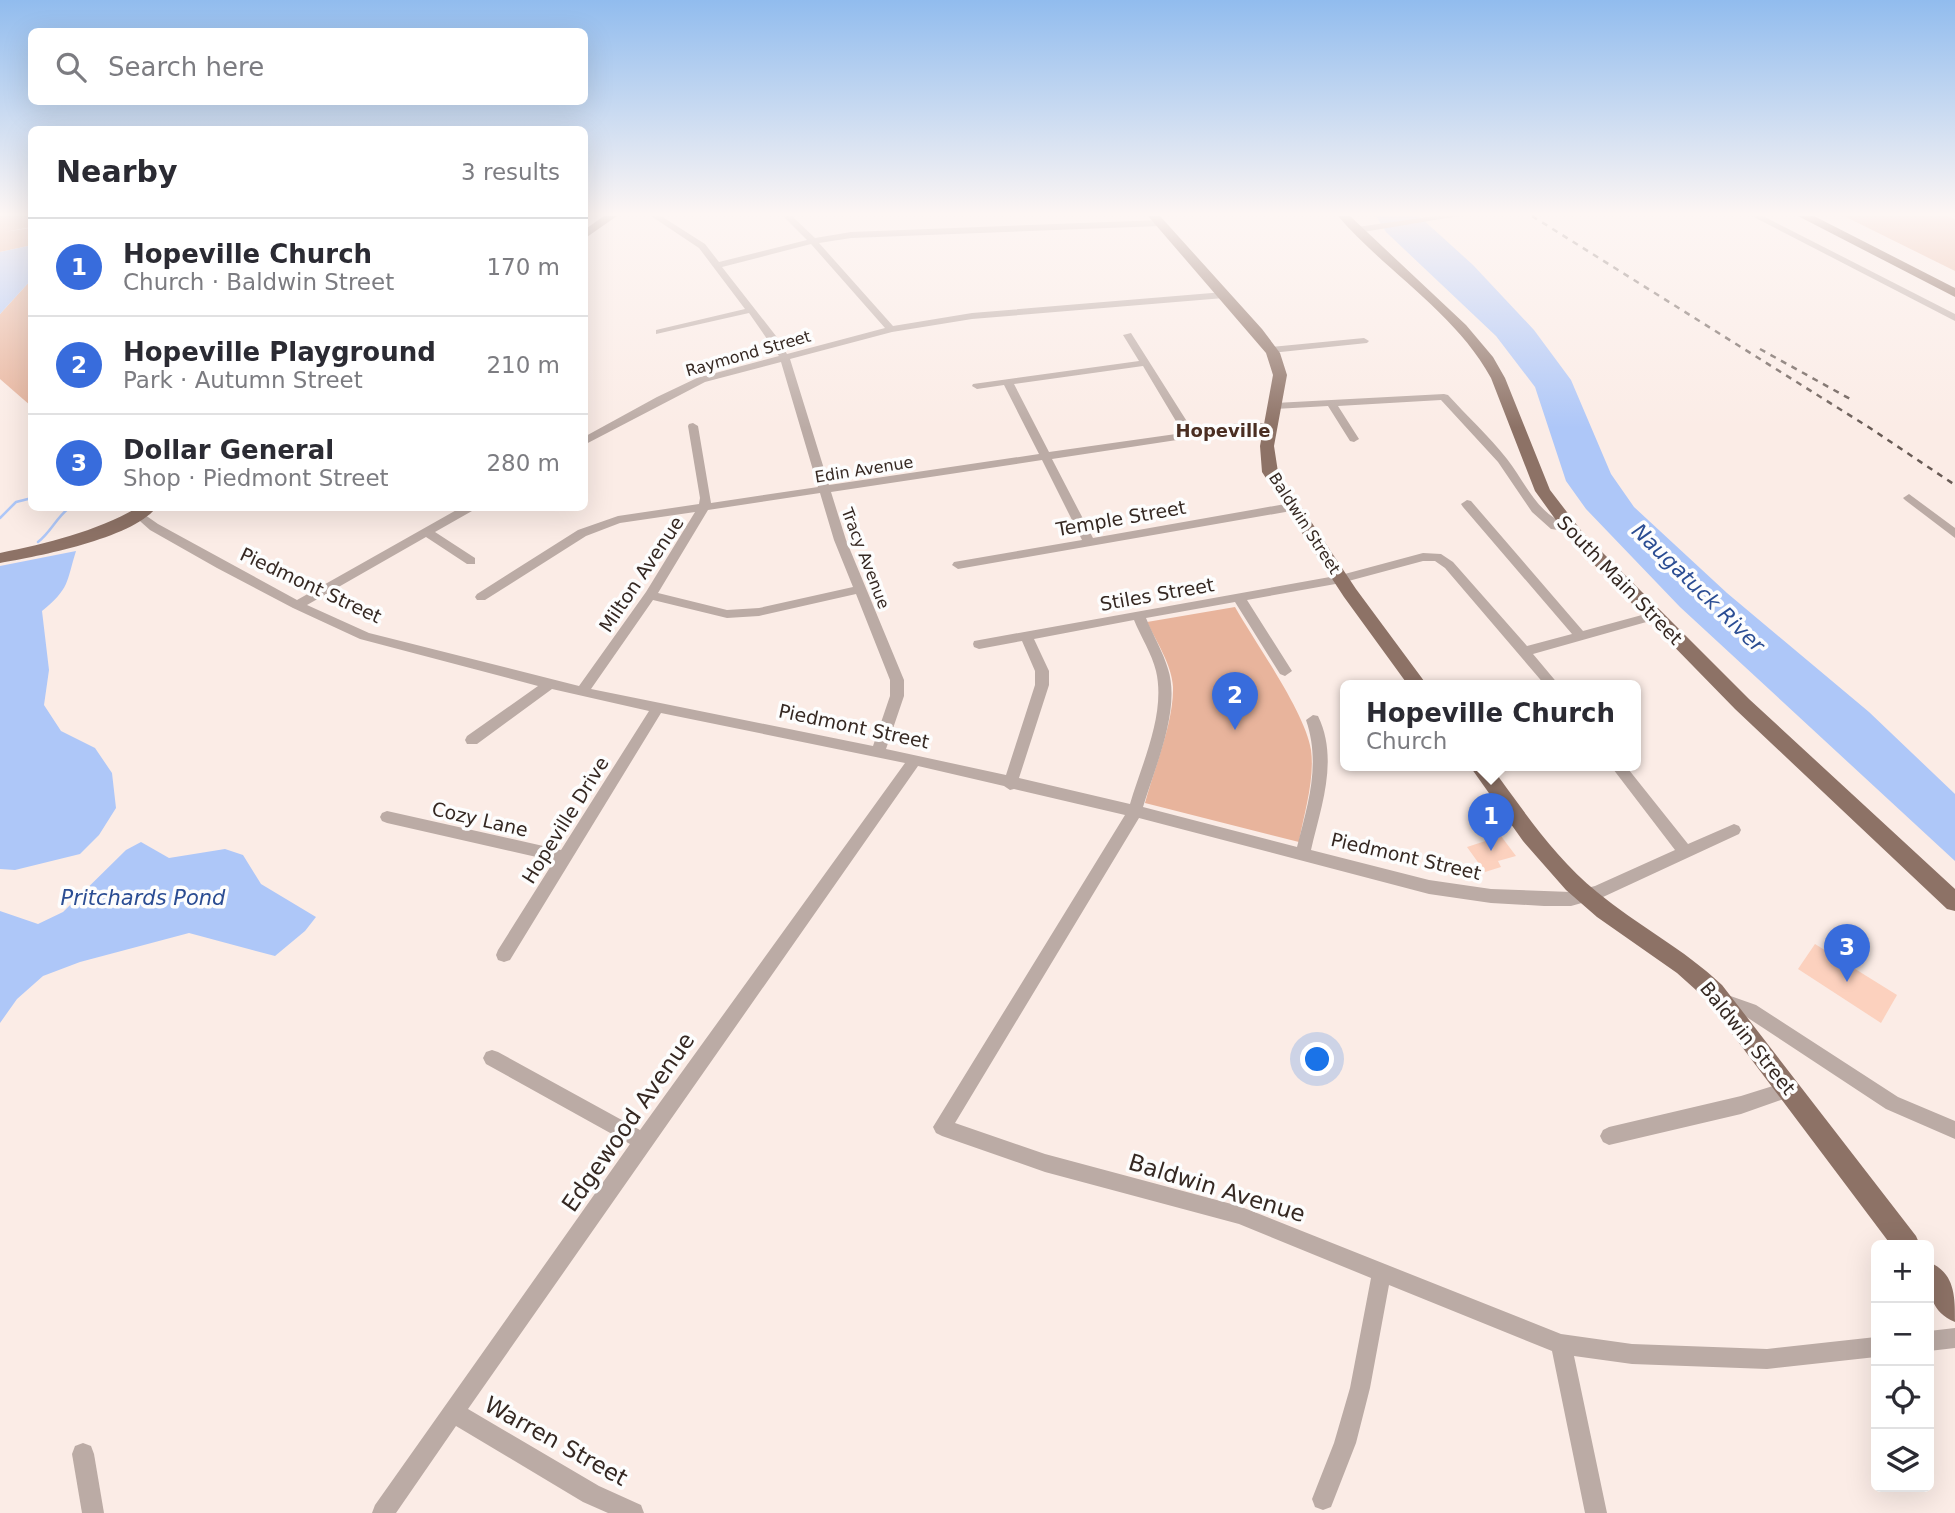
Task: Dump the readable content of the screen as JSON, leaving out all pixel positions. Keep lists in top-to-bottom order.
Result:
{
  "streets": {
    "main road": ["Baldwin Street", "South Main Street"],
    "street": [
      "Raymond Street",
      "Edin Avenue",
      "Temple Street",
      "Tracy Avenue",
      "Milton Avenue",
      "Piedmont Street",
      "Stiles Street",
      "Cozy Lane",
      "Hopeville Drive",
      "Edgewood Avenue",
      "Baldwin Avenue",
      "Warren Street"
    ]
  },
  "crossings": [
    ["Raymond Street", "Baldwin Street"],
    ["Raymond Street", "Tracy Avenue"],
    ["Edin Avenue", "Baldwin Street"],
    ["Edin Avenue", "Tracy Avenue"],
    ["Edin Avenue", "Milton Avenue"],
    ["Temple Street", "Baldwin Street"],
    ["Baldwin Street", "Piedmont Street"],
    ["Baldwin Street", "Stiles Street"],
    ["Tracy Avenue", "Piedmont Street"],
    ["Milton Avenue", "Piedmont Street"],
    ["Piedmont Street", "Hopeville Drive"],
    ["Piedmont Street", "Edgewood Avenue"],
    ["Piedmont Street", "Baldwin Avenue"],
    ["Cozy Lane", "Hopeville Drive"],
    ["Edgewood Avenue", "Warren Street"]
  ],
  "districts": ["Hopeville"],
  "water": ["Naugatuck River", "Pritchards Pond"],
  "page": {
    "search": "Search here",
    "heading": ["Nearby", "3 results"],
    "list": [
      {
        "mark": "1",
        "name": "Hopeville Church",
        "note": "Church · Baldwin Street",
        "value": "170 m"
      },
      {
        "mark": "2",
        "name": "Hopeville Playground",
        "note": "Park · Autumn Street",
        "value": "210 m"
      },
      {
        "mark": "3",
        "name": "Dollar General",
        "note": "Shop · Piedmont Street",
        "value": "280 m"
      }
    ],
    "pins": ["2", "1", "3"],
    "popup": ["Hopeville Church", "Church"],
    "map_buttons": ["+", "−"]
  }
}
